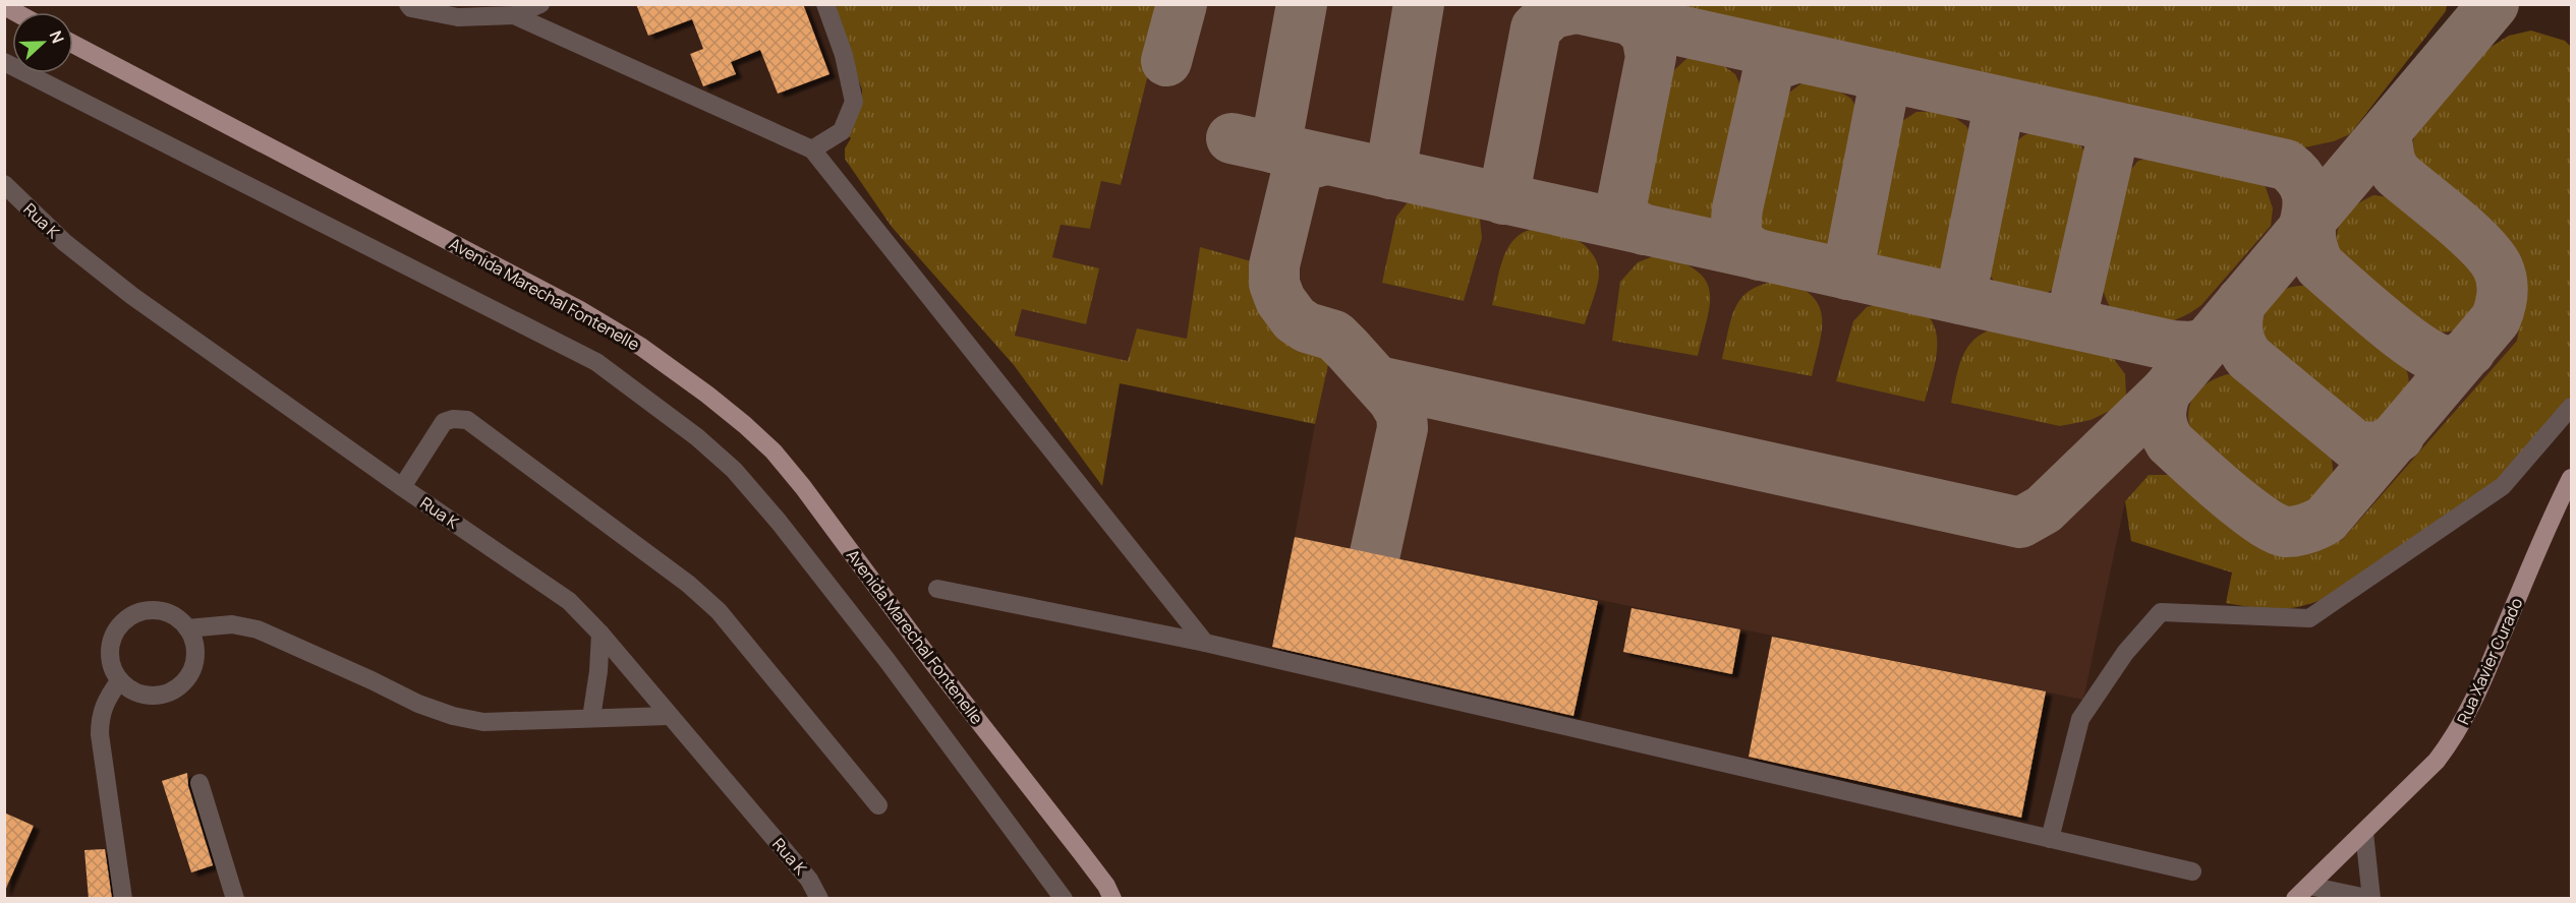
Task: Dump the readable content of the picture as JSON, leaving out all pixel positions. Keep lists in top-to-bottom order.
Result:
{
  "streets": {
    "main road": ["Avenida Marechal Fontenelle", "Rua Xavier Curado"],
    "street": ["Rua K"]
  },
  "north": "right"
}
